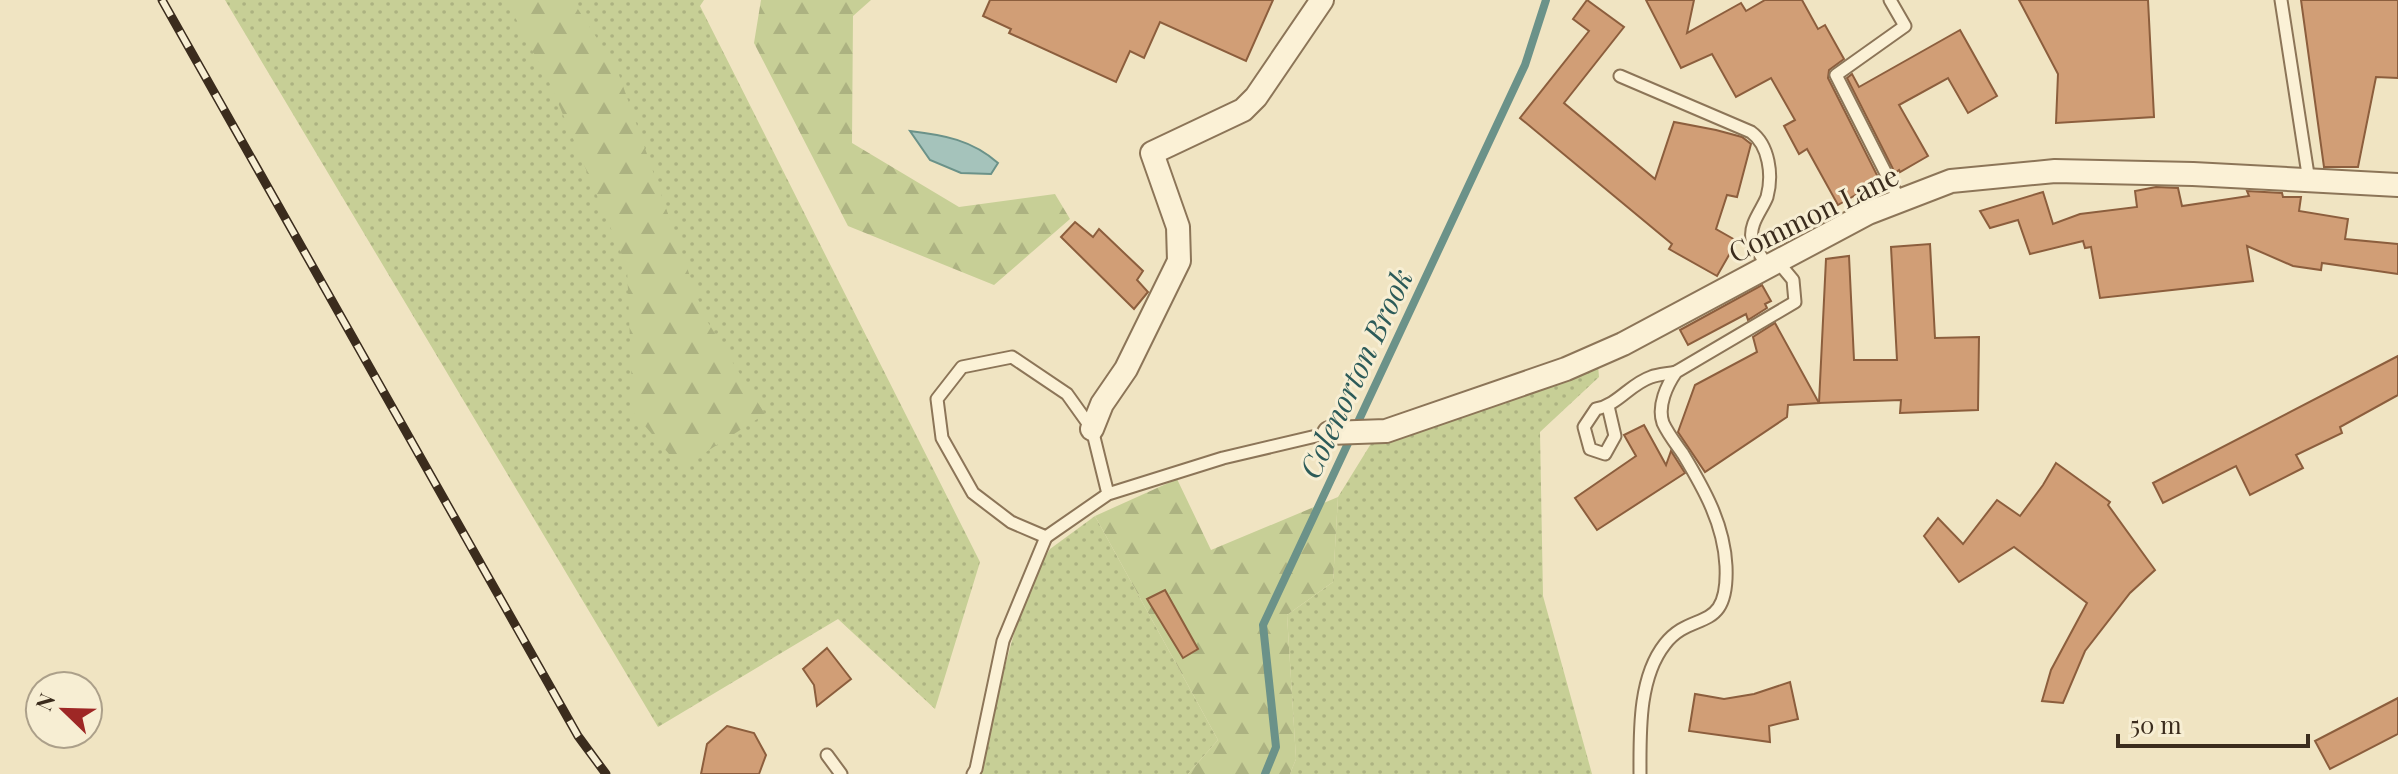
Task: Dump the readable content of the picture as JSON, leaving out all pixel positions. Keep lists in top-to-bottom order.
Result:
{
  "streets": {
    "street": ["Common Lane"]
  },
  "water": ["Colenorton Brook"],
  "scale_bar": "50 m",
  "north": "top left"
}
